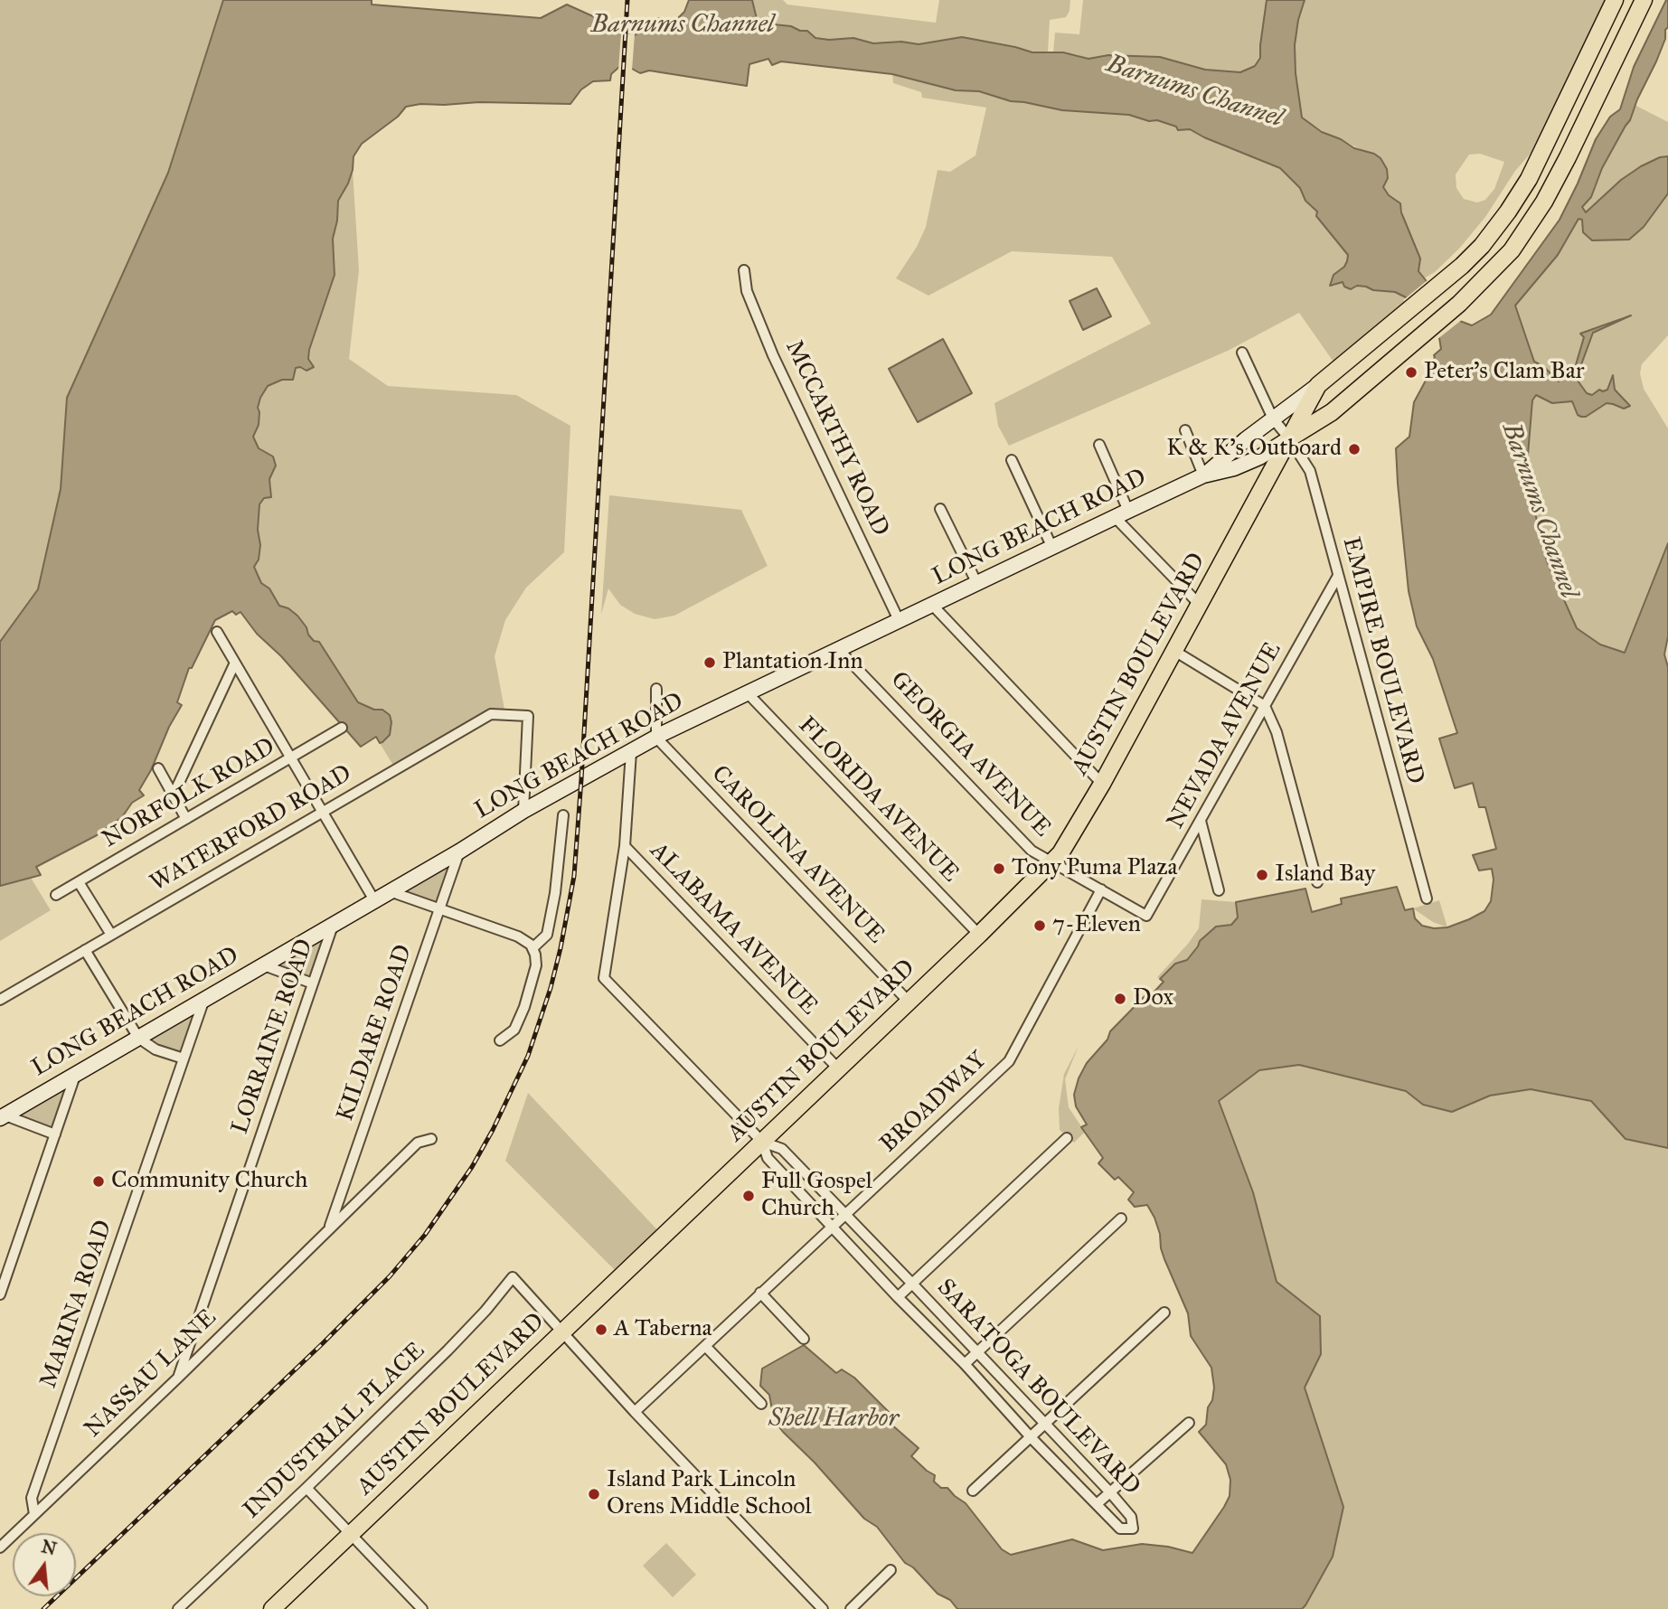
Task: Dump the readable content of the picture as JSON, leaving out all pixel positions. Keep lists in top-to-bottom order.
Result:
{
  "streets": {
    "main road": ["LONG BEACH ROAD", "AUSTIN BOULEVARD"],
    "street": [
      "MCCARTHY ROAD",
      "EMPIRE BOULEVARD",
      "NEVADA AVENUE",
      "GEORGIA AVENUE",
      "NORFOLK ROAD",
      "FLORIDA AVENUE",
      "WATERFORD ROAD",
      "CAROLINA AVENUE",
      "ALABAMA AVENUE",
      "KILDARE ROAD",
      "LORRAINE ROAD",
      "BROADWAY",
      "MARINA ROAD",
      "NASSAU LANE",
      "SARATOGA BOULEVARD",
      "INDUSTRIAL PLACE"
    ]
  },
  "crossings": [
    ["MCCARTHY ROAD", "LONG BEACH ROAD"],
    ["LONG BEACH ROAD", "EMPIRE BOULEVARD"],
    ["LONG BEACH ROAD", "AUSTIN BOULEVARD"],
    ["LONG BEACH ROAD", "GEORGIA AVENUE"],
    ["LONG BEACH ROAD", "FLORIDA AVENUE"],
    ["LONG BEACH ROAD", "WATERFORD ROAD"],
    ["LONG BEACH ROAD", "CAROLINA AVENUE"],
    ["LONG BEACH ROAD", "KILDARE ROAD"],
    ["LONG BEACH ROAD", "LORRAINE ROAD"],
    ["LONG BEACH ROAD", "MARINA ROAD"],
    ["EMPIRE BOULEVARD", "AUSTIN BOULEVARD"],
    ["EMPIRE BOULEVARD", "NEVADA AVENUE"],
    ["AUSTIN BOULEVARD", "GEORGIA AVENUE"],
    ["AUSTIN BOULEVARD", "FLORIDA AVENUE"],
    ["AUSTIN BOULEVARD", "CAROLINA AVENUE"],
    ["AUSTIN BOULEVARD", "ALABAMA AVENUE"],
    ["AUSTIN BOULEVARD", "SARATOGA BOULEVARD"],
    ["AUSTIN BOULEVARD", "INDUSTRIAL PLACE"],
    ["NEVADA AVENUE", "GEORGIA AVENUE"],
    ["GEORGIA AVENUE", "BROADWAY"],
    ["ALABAMA AVENUE", "SARATOGA BOULEVARD"],
    ["KILDARE ROAD", "NASSAU LANE"],
    ["LORRAINE ROAD", "NASSAU LANE"],
    ["BROADWAY", "SARATOGA BOULEVARD"],
    ["MARINA ROAD", "NASSAU LANE"]
  ],
  "water": ["Barnums Channel", "Shell Harbor"],
  "places": [
    "Peter's Clam Bar",
    "K & K's Outboard",
    "Plantation Inn",
    "Tony Puma Plaza",
    "Island Bay",
    "7-Eleven",
    "Dox",
    "Community Church",
    "Full Gospel Church",
    "A Taberna",
    "Island Park Lincoln Orens Middle School"
  ],
  "north": "top"
}
